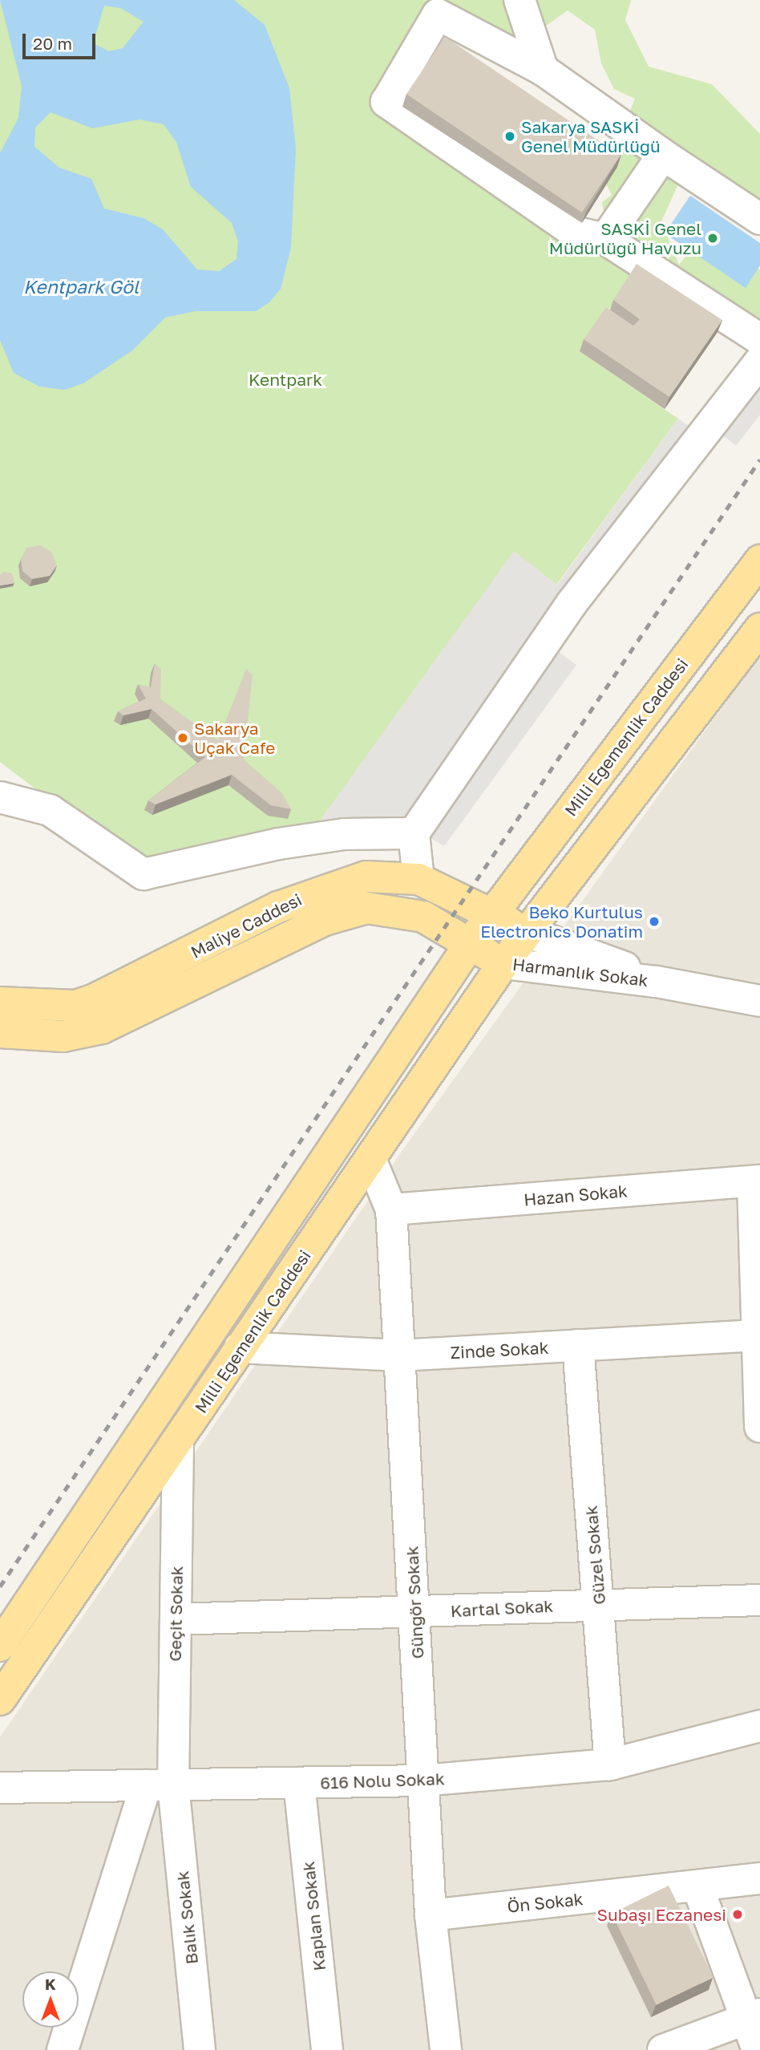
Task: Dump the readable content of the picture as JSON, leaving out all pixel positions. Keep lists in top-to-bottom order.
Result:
{
  "streets": {
    "main road": ["Milli Egemenlik Caddesi", "Maliye Caddesi"],
    "street": [
      "Harmanlık Sokak",
      "Hazan Sokak",
      "Zinde Sokak",
      "Güzel Sokak",
      "Güngör Sokak",
      "Kartal Sokak",
      "Geçit Sokak",
      "616 Nolu Sokak",
      "Ön Sokak",
      "Kaplan Sokak",
      "Balık Sokak"
    ]
  },
  "crossings": [
    ["Milli Egemenlik Caddesi", "Maliye Caddesi"],
    ["Milli Egemenlik Caddesi", "Harmanlık Sokak"],
    ["Milli Egemenlik Caddesi", "Zinde Sokak"],
    ["Milli Egemenlik Caddesi", "Güngör Sokak"],
    ["Milli Egemenlik Caddesi", "Geçit Sokak"],
    ["Maliye Caddesi", "Harmanlık Sokak"],
    ["Hazan Sokak", "Güngör Sokak"],
    ["Zinde Sokak", "Güzel Sokak"],
    ["Zinde Sokak", "Güngör Sokak"],
    ["Güzel Sokak", "Kartal Sokak"],
    ["Güzel Sokak", "616 Nolu Sokak"],
    ["Güngör Sokak", "Kartal Sokak"],
    ["Güngör Sokak", "616 Nolu Sokak"],
    ["Güngör Sokak", "Ön Sokak"],
    ["Kartal Sokak", "Geçit Sokak"],
    ["Geçit Sokak", "616 Nolu Sokak"],
    ["Geçit Sokak", "Balık Sokak"],
    ["616 Nolu Sokak", "Kaplan Sokak"],
    ["616 Nolu Sokak", "Balık Sokak"]
  ],
  "water": ["Kentpark Göl"],
  "parks": ["Kentpark"],
  "places": [
    "Sakarya SASKİ Genel Müdürlüğü",
    "SASKİ Genel Müdürlüğü Havuzu",
    "Sakarya Uçak Cafe",
    "Beko Kurtulus Electronics Donatim",
    "Subaşı Eczanesi"
  ],
  "scale_bar": "20 m",
  "north": "top"
}
